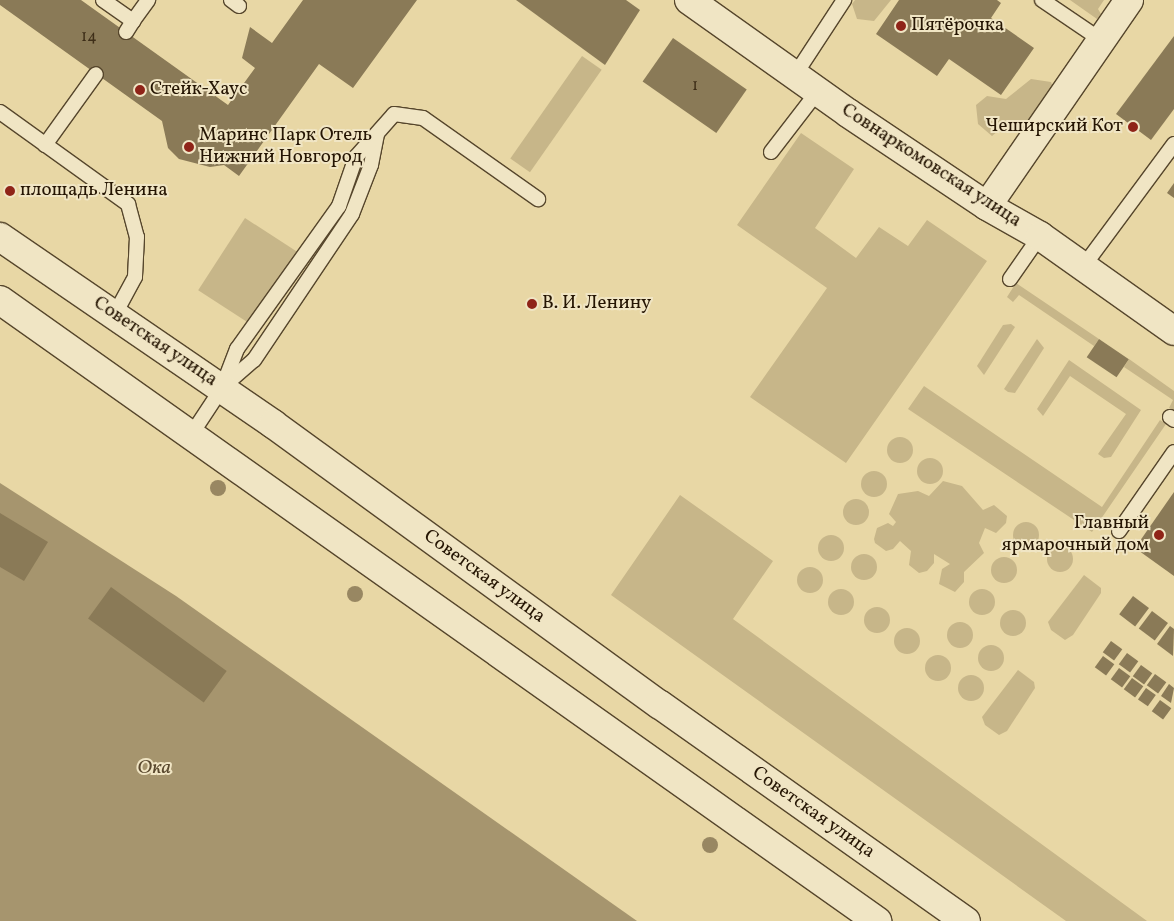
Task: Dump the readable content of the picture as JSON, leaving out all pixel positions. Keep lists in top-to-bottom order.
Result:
{
  "streets": {
    "main road": ["Совнаркомовская улица", "Советская улица"]
  },
  "water": ["Ока"],
  "places": [
    "Пятёрочка",
    "Стейк-Хаус",
    "Чеширский Кот",
    "Маринс Парк Отель Нижний Новгород",
    "площадь Ленина",
    "В. И. Ленину",
    "Главный ярмарочный дом"
  ],
  "house_numbers": ["14", "1"]
}
